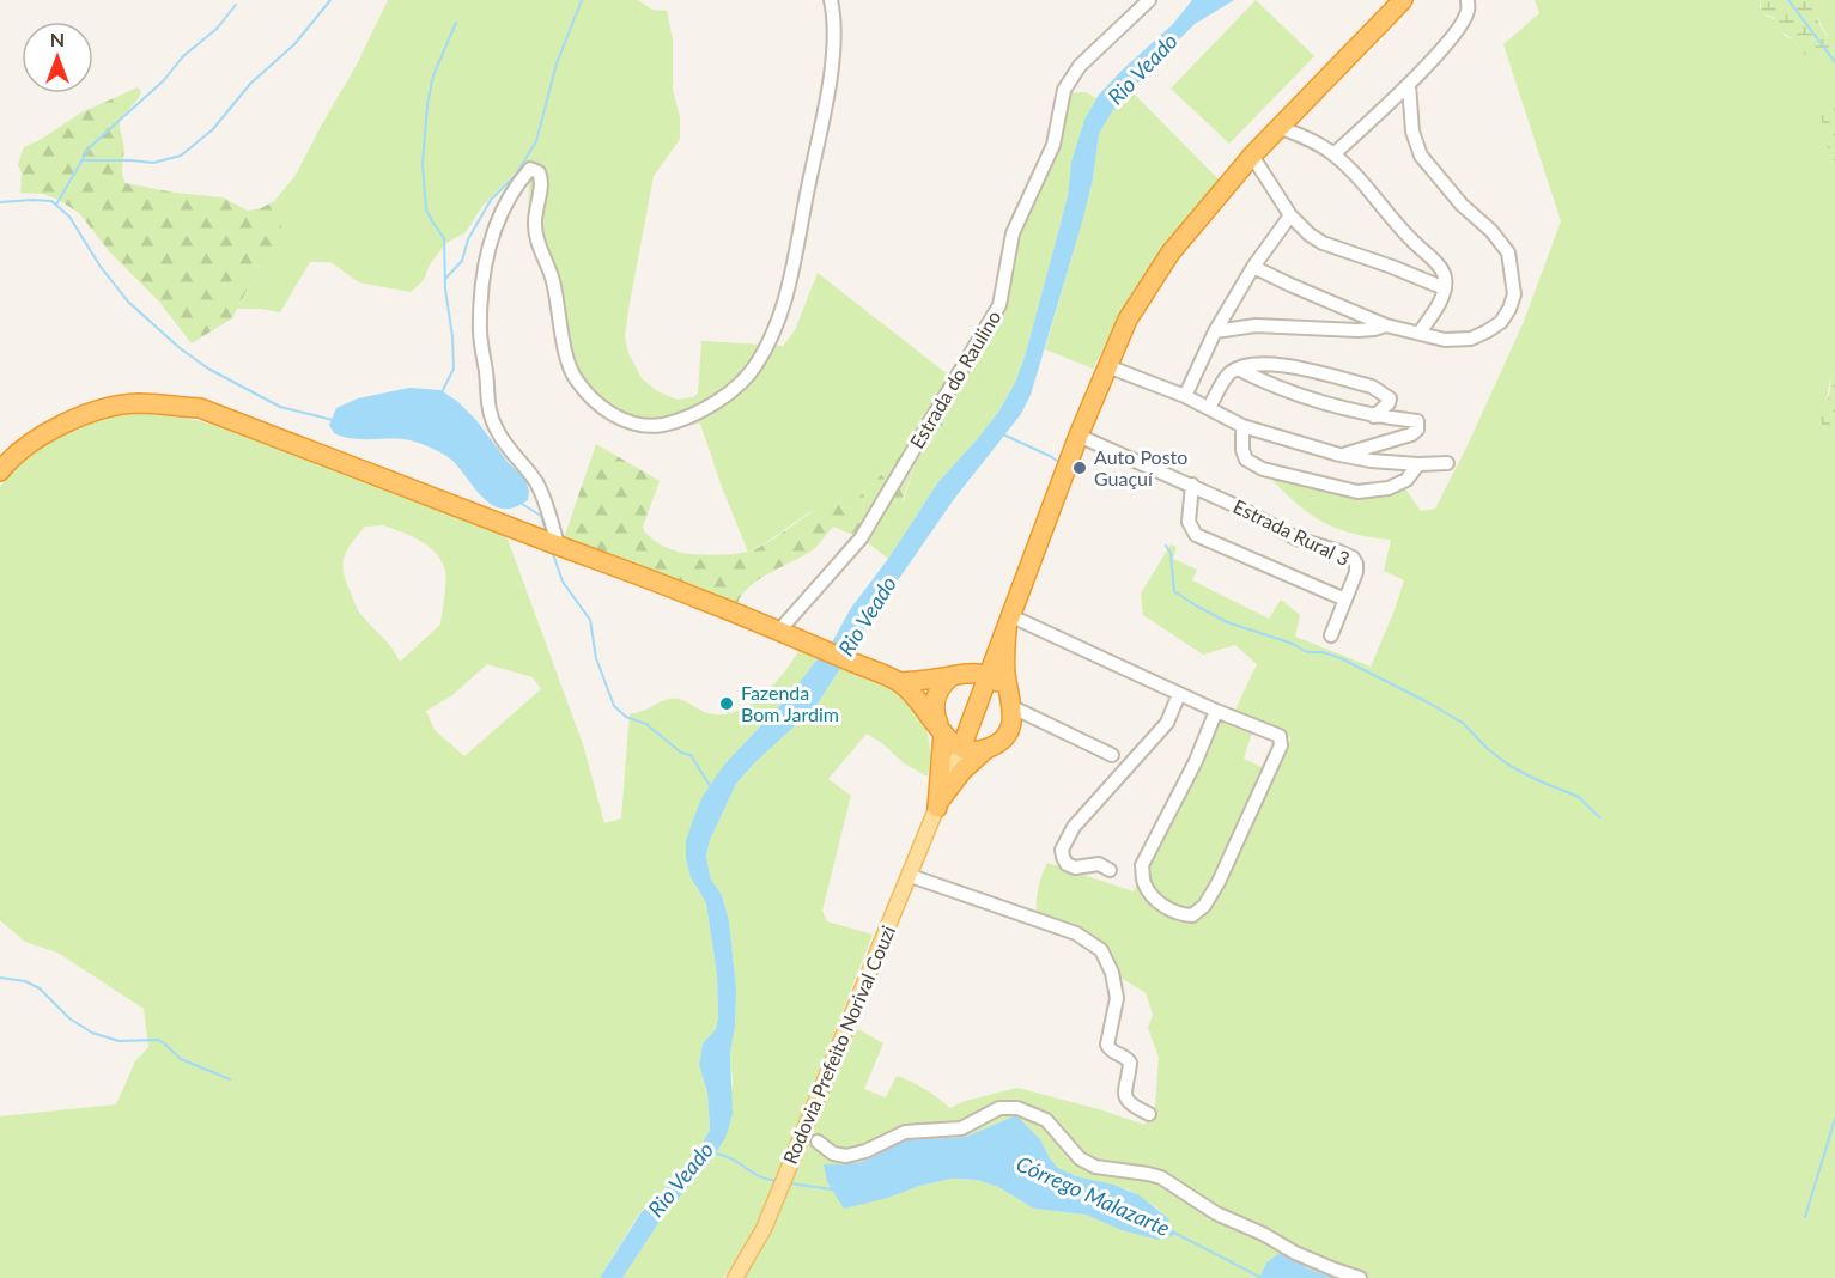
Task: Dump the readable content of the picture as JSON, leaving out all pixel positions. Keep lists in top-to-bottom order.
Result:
{
  "streets": {
    "main road": ["Rodovia Prefeito Norival Couzi"],
    "street": ["Estrada do Raulino", "Estrada Rural 3"]
  },
  "water": ["Rio Veado", "Córrego Malazarte"],
  "places": ["Auto Posto Guaçuí", "Fazenda Bom Jardim"],
  "north": "top"
}
